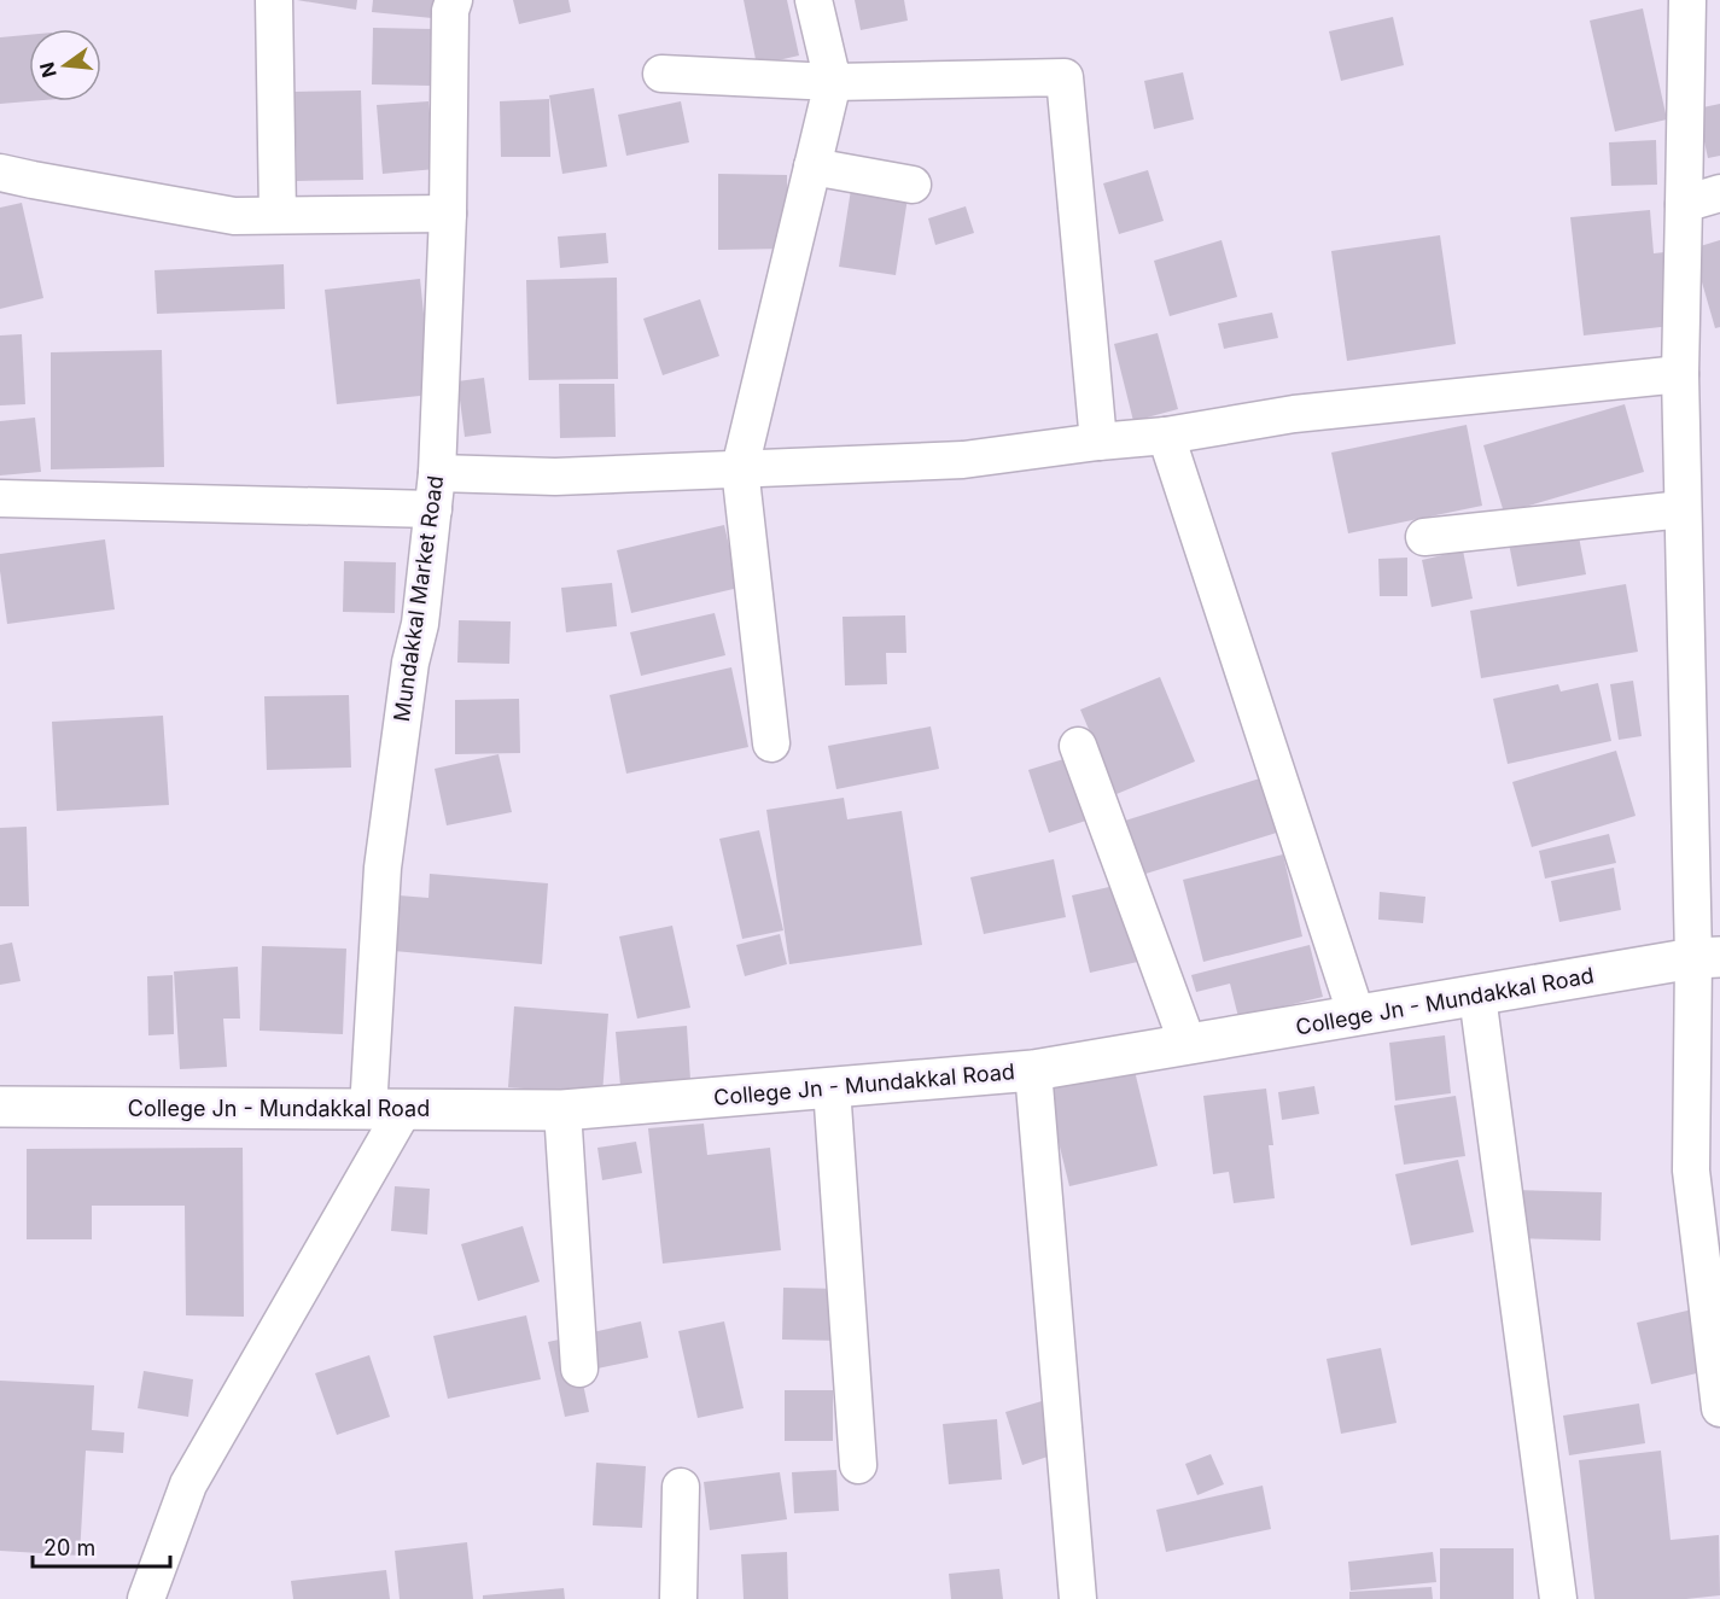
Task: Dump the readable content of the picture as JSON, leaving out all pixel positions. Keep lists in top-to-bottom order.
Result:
{
  "streets": {
    "street": ["Mundakkal Market Road", "College Jn - Mundakkal Road"]
  },
  "crossings": [
    ["Mundakkal Market Road", "College Jn - Mundakkal Road"]
  ],
  "scale_bar": "20 m",
  "north": "left"
}
